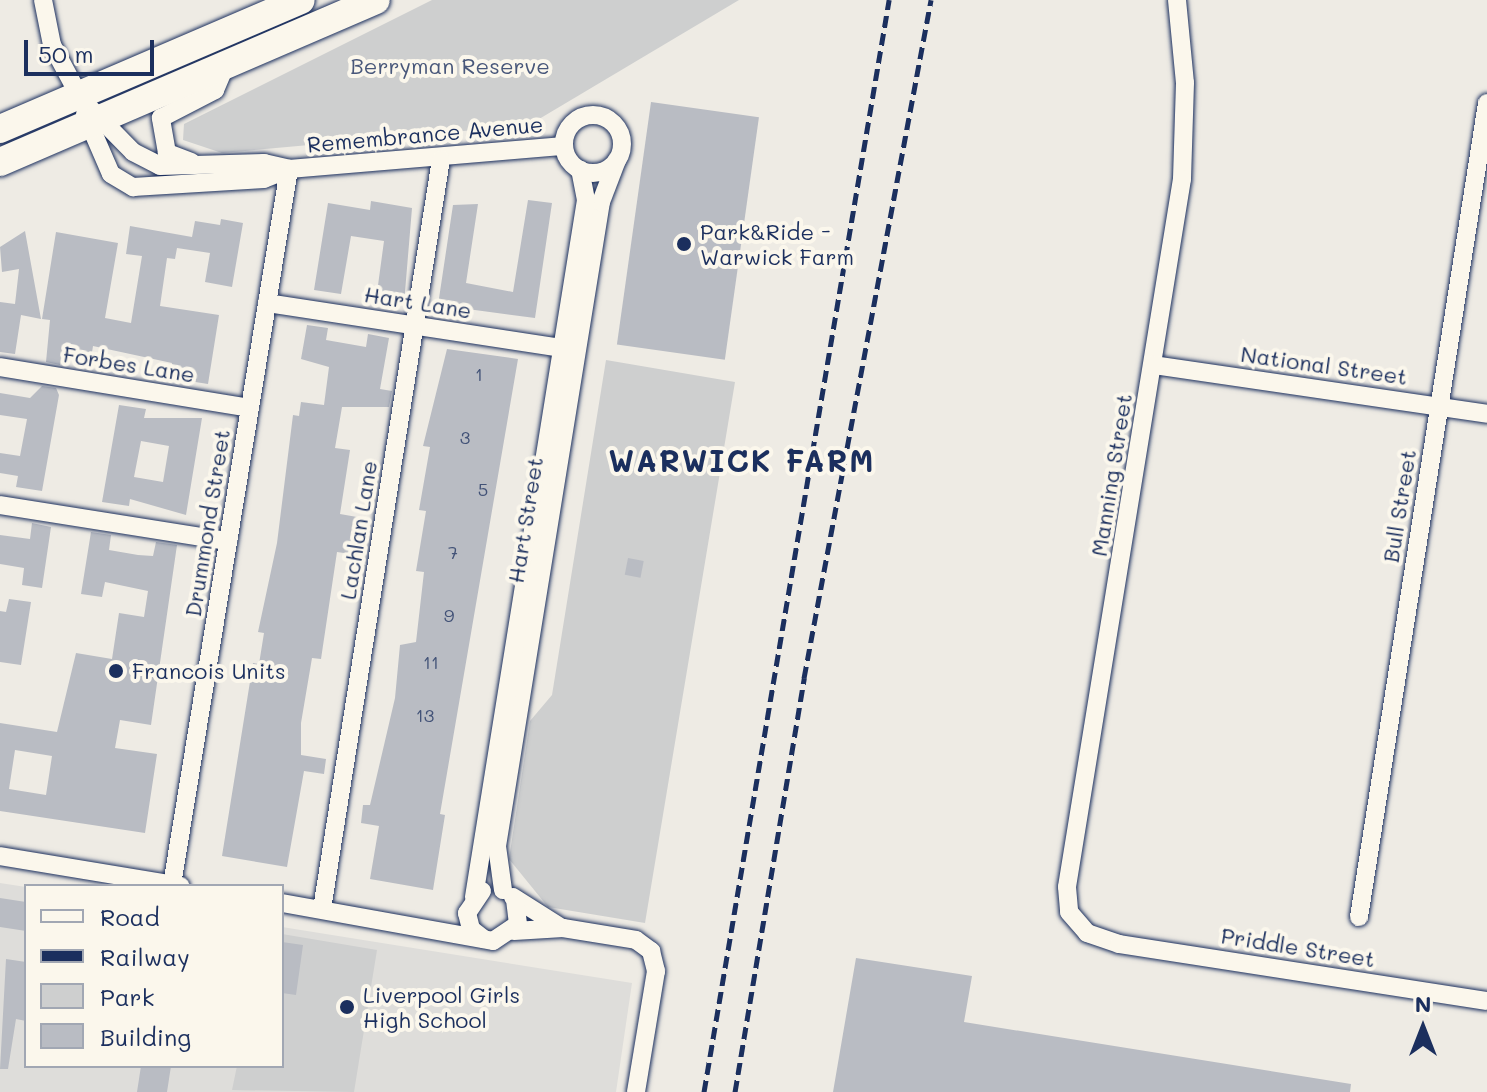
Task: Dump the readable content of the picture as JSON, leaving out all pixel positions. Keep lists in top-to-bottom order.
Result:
{
  "streets": {
    "street": [
      "Remembrance Avenue",
      "Hart Lane",
      "Forbes Lane",
      "National Street",
      "Manning Street",
      "Bull Street",
      "Hart Street",
      "Drummond Street",
      "Lachlan Lane",
      "Priddle Street"
    ]
  },
  "crossings": [
    ["Remembrance Avenue", "Hart Street"],
    ["Remembrance Avenue", "Drummond Street"],
    ["Remembrance Avenue", "Lachlan Lane"],
    ["Hart Lane", "Hart Street"],
    ["Hart Lane", "Drummond Street"],
    ["Hart Lane", "Lachlan Lane"],
    ["Forbes Lane", "Drummond Street"],
    ["National Street", "Manning Street"],
    ["National Street", "Bull Street"],
    ["Manning Street", "Priddle Street"]
  ],
  "districts": ["WARWICK FARM"],
  "parks": ["Berryman Reserve"],
  "places": ["Park&Ride - Warwick Farm", "Francois Units", "Liverpool Girls High School"],
  "house_numbers": [
    "1",
    "3",
    "5",
    "7",
    "9",
    "11",
    "13"
  ],
  "legend": [
    "Road",
    "Railway",
    "Park",
    "Building"
  ],
  "scale_bar": "50 m",
  "north": "top"
}
